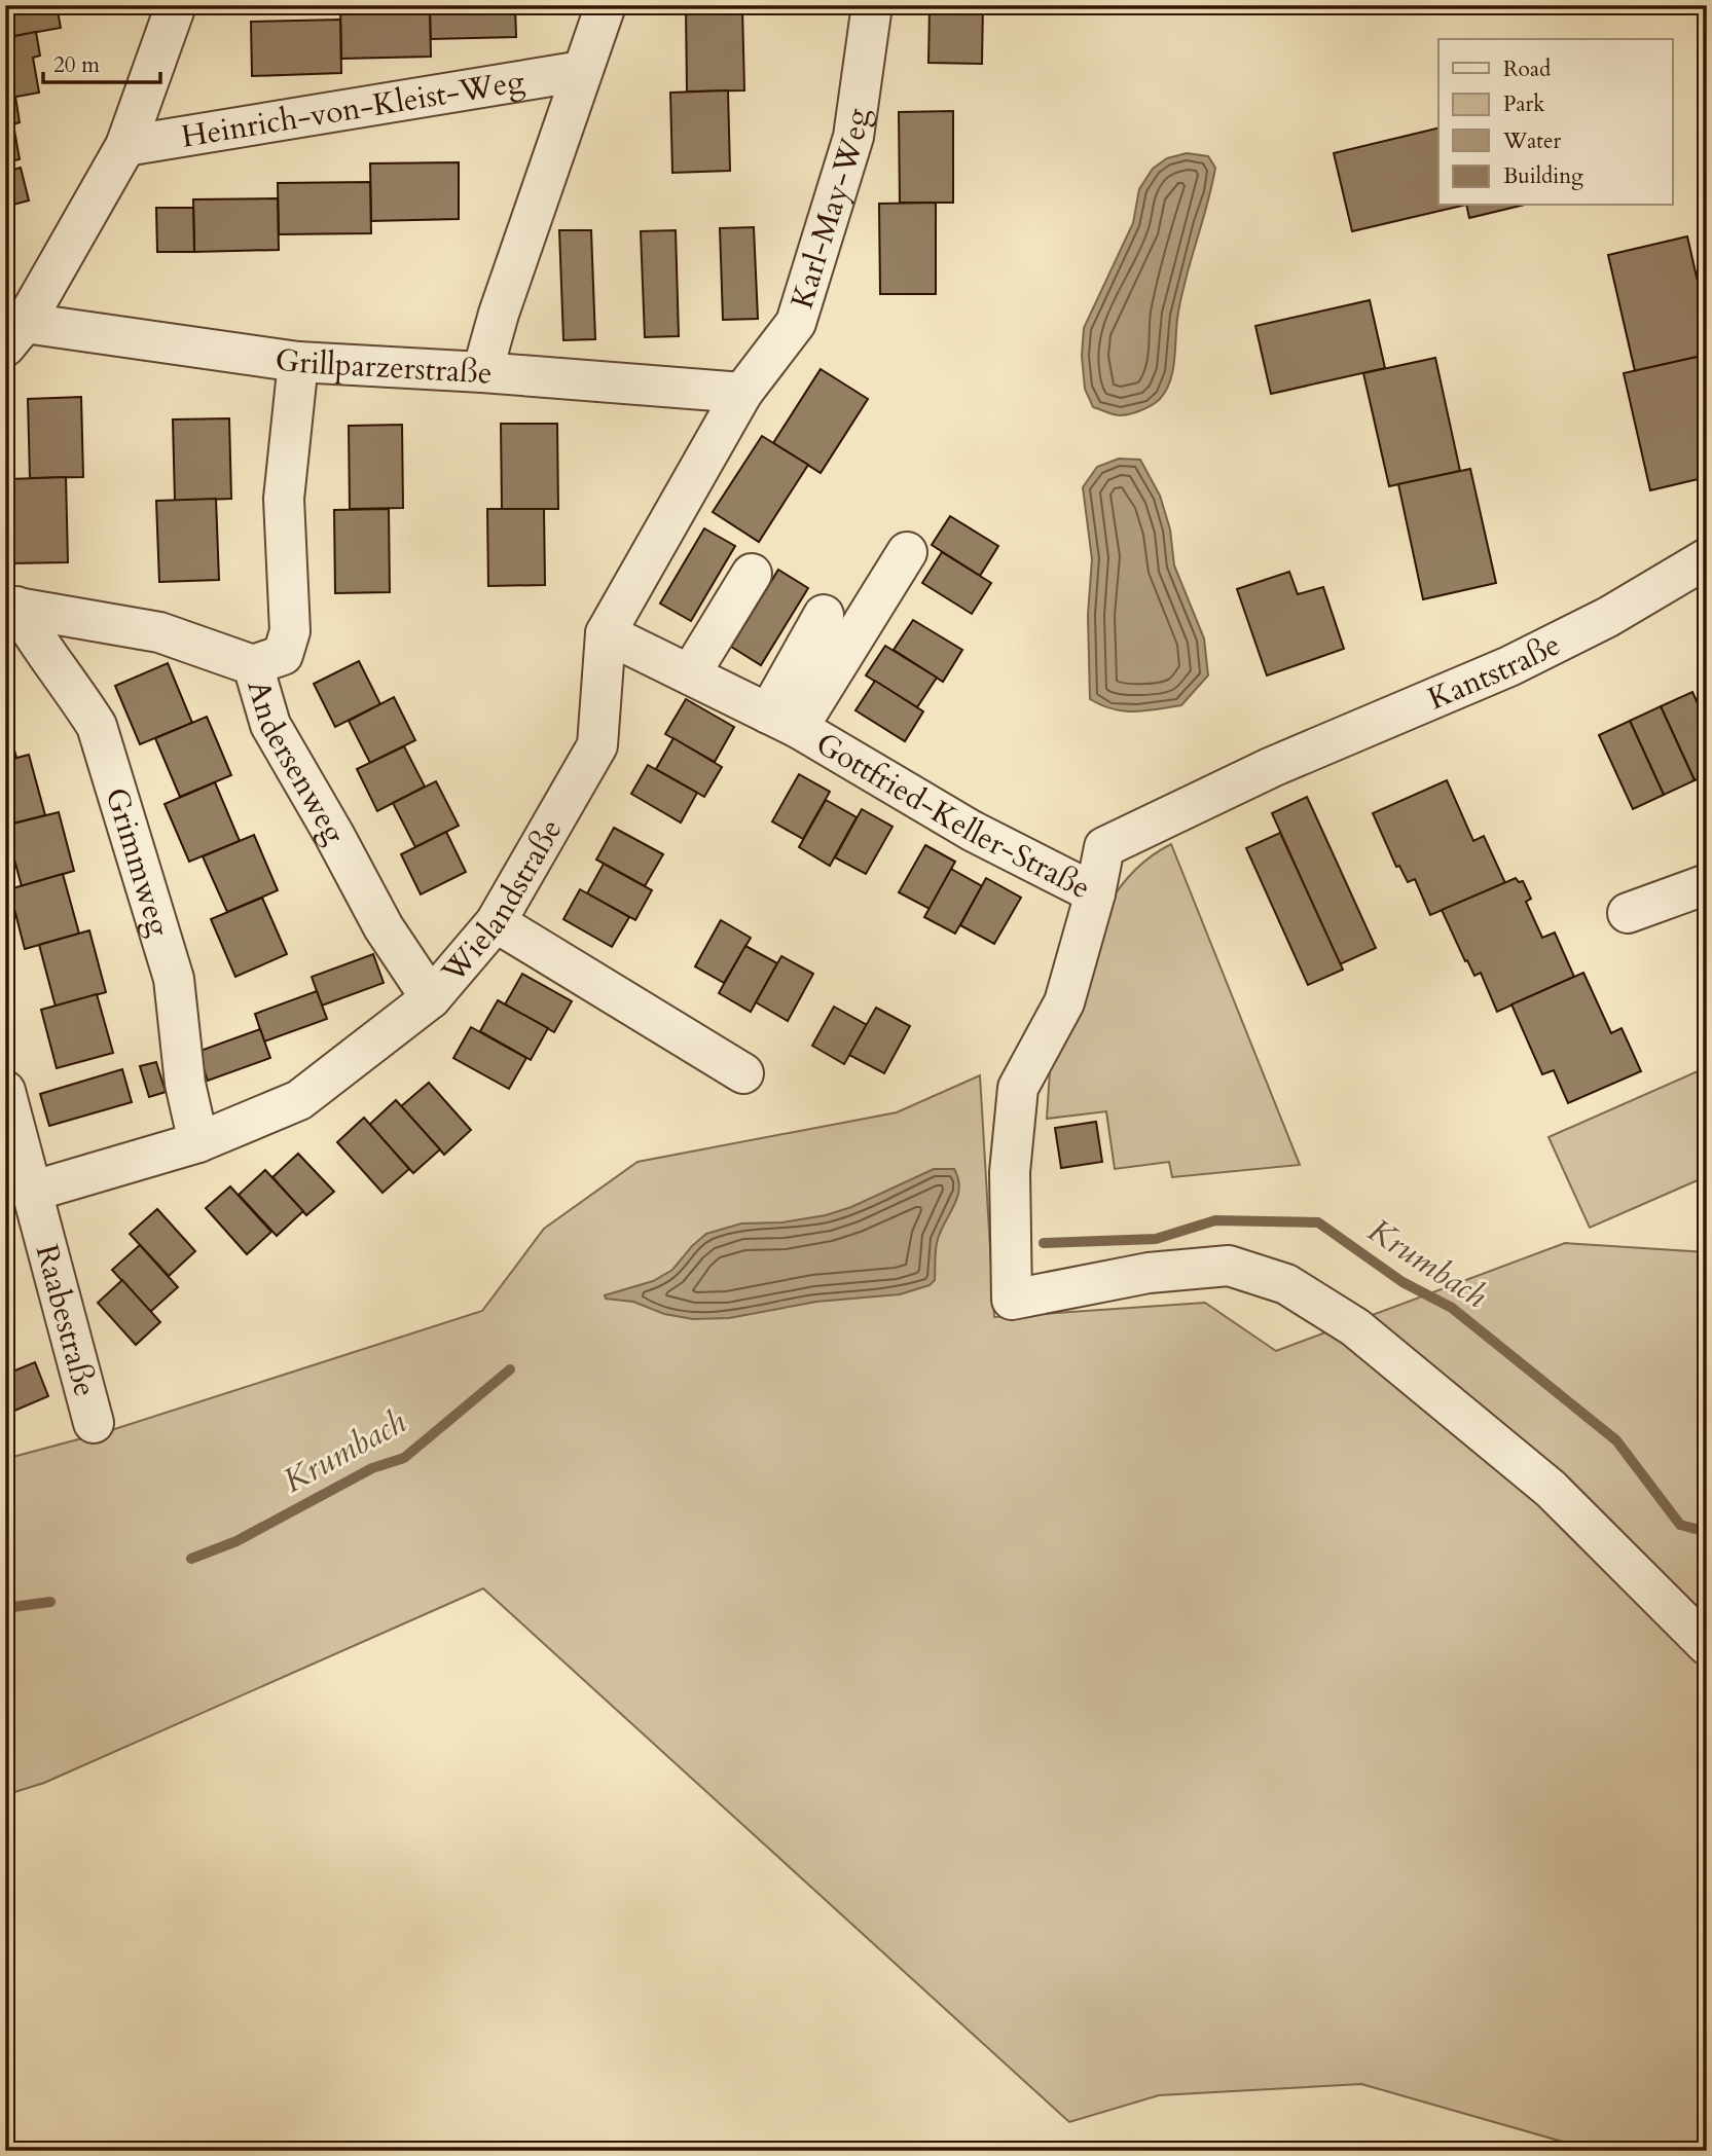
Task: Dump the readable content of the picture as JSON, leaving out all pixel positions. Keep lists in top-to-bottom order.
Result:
{
  "streets": {
    "street": [
      "Heinrich-von-Kleist-Weg",
      "Karl-May-Weg",
      "Grillparzerstraße",
      "Kantstraße",
      "Andersenweg",
      "Gottfried-Keller-Straße",
      "Grimmweg",
      "Wielandstraße",
      "Raabestraße"
    ]
  },
  "crossings": [
    ["Karl-May-Weg", "Grillparzerstraße"],
    ["Karl-May-Weg", "Wielandstraße"],
    ["Grillparzerstraße", "Wielandstraße"],
    ["Kantstraße", "Gottfried-Keller-Straße"],
    ["Andersenweg", "Grimmweg"],
    ["Andersenweg", "Wielandstraße"],
    ["Gottfried-Keller-Straße", "Wielandstraße"],
    ["Grimmweg", "Wielandstraße"],
    ["Wielandstraße", "Raabestraße"]
  ],
  "water": ["Krumbach"],
  "legend": [
    "Road",
    "Park",
    "Water",
    "Building"
  ],
  "scale_bar": "20 m"
}
